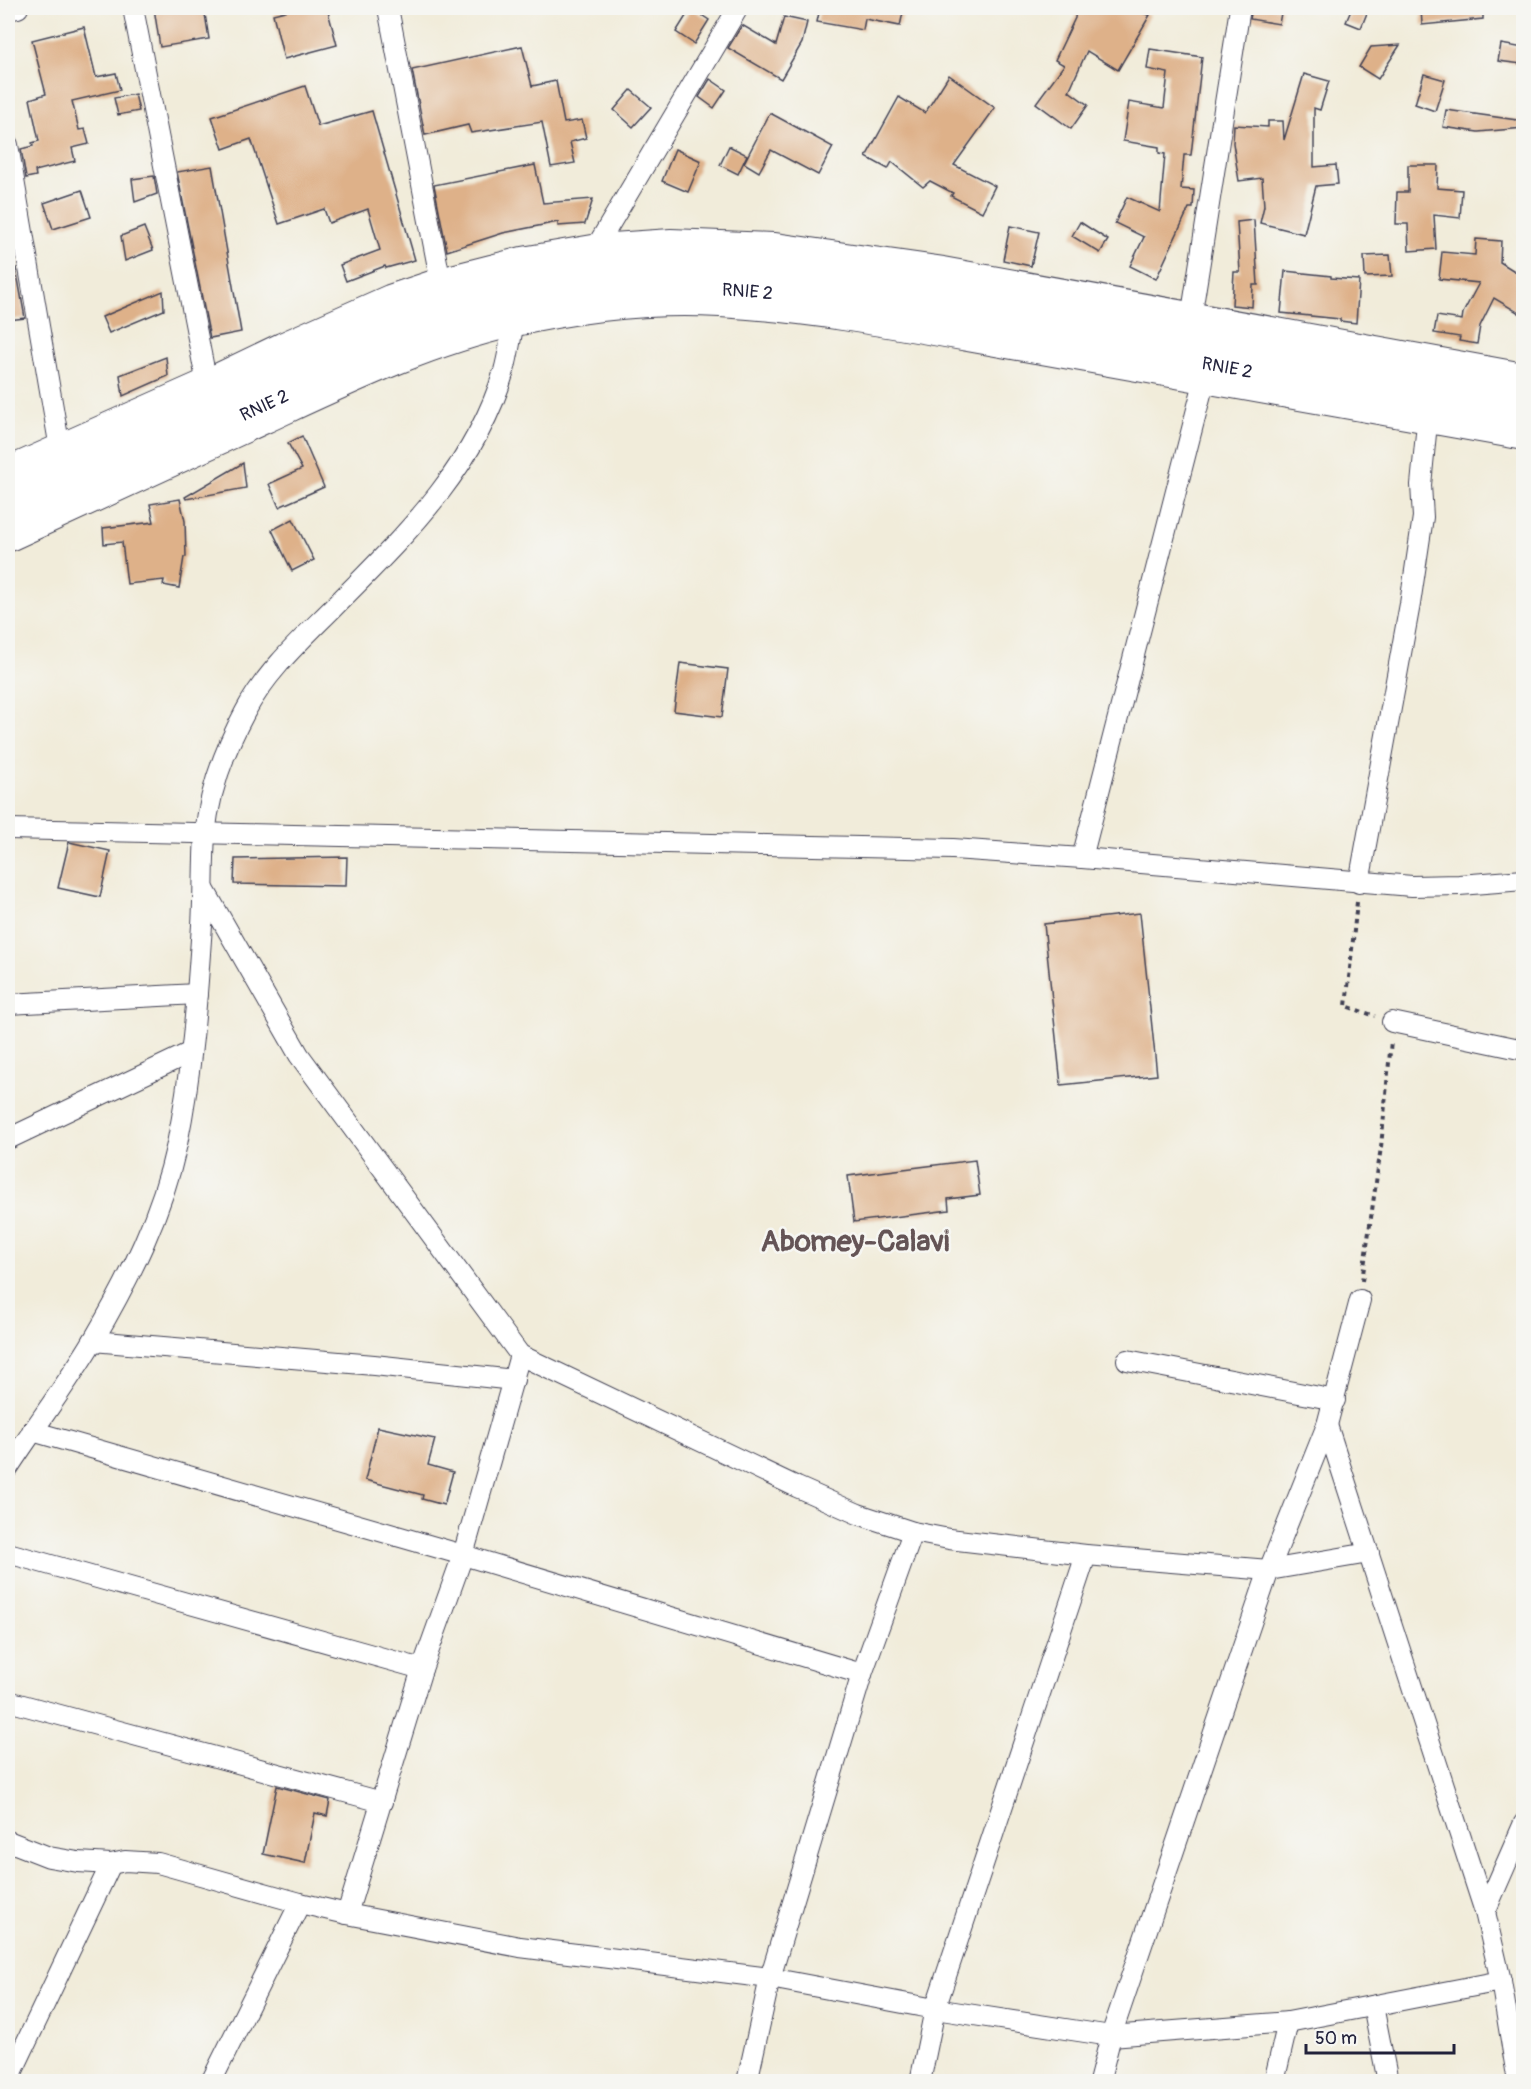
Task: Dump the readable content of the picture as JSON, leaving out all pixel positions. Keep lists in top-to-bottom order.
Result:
{
  "streets": {
    "highway": ["RNIE 2"]
  },
  "districts": ["Abomey-Calavi"],
  "scale_bar": "50 m"
}
